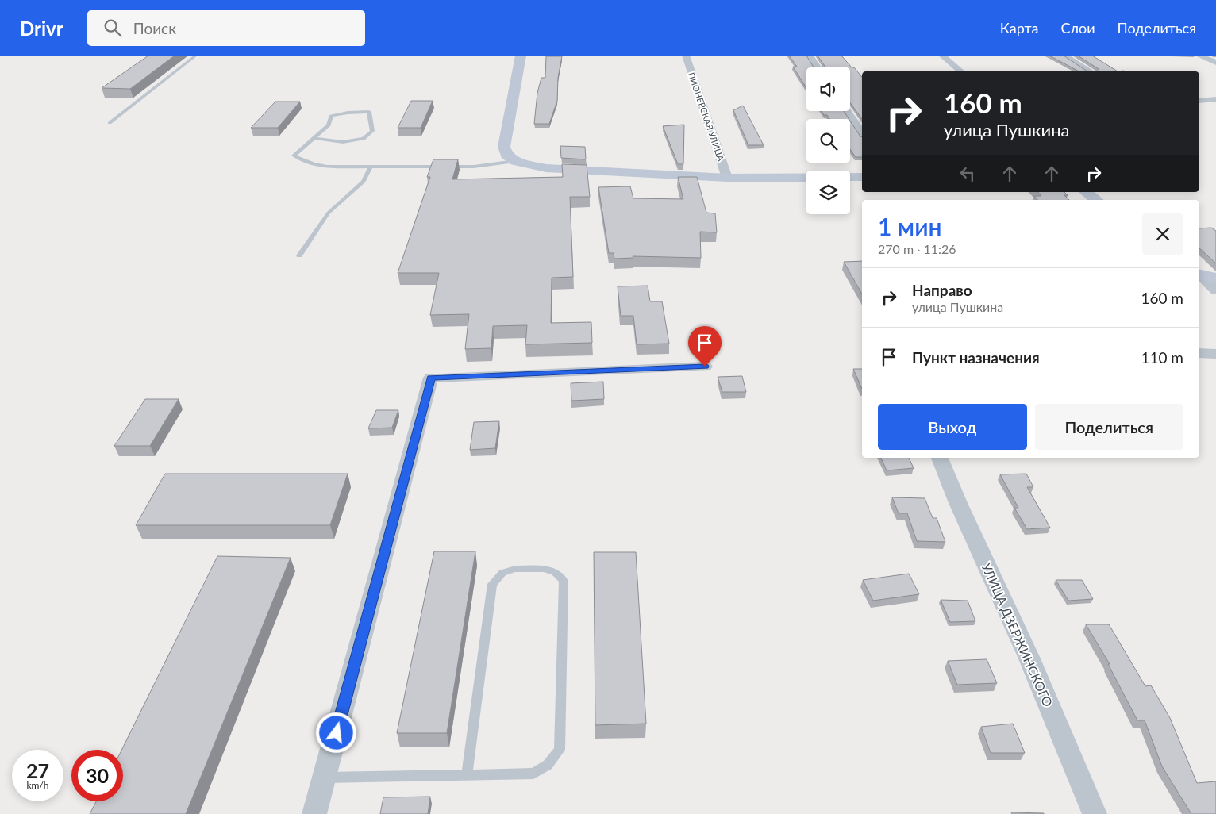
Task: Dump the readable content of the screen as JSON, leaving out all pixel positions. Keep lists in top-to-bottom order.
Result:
{
  "streets": {
    "street": ["ПИОНЕРСКАЯ УЛИЦА", "УЛИЦА ДЗЕРЖИНСКОГО"]
  },
  "page": {
    "header": "Drivr",
    "search": "Поиск",
    "nav": ["Карта", "Слои", "Поделиться"],
    "turn": ["160 m", "улица Пушкина"],
    "heading": ["1 мин", "270 m · 11:26"],
    "list": [
      {
        "name": "Направо",
        "note": "улица Пушкина",
        "value": "160 m"
      },
      {
        "name": "Пункт назначения",
        "value": "110 m"
      }
    ],
    "buttons": ["Выход", "Поделиться"],
    "speed": "27 km/h",
    "limit": "30"
  }
}
